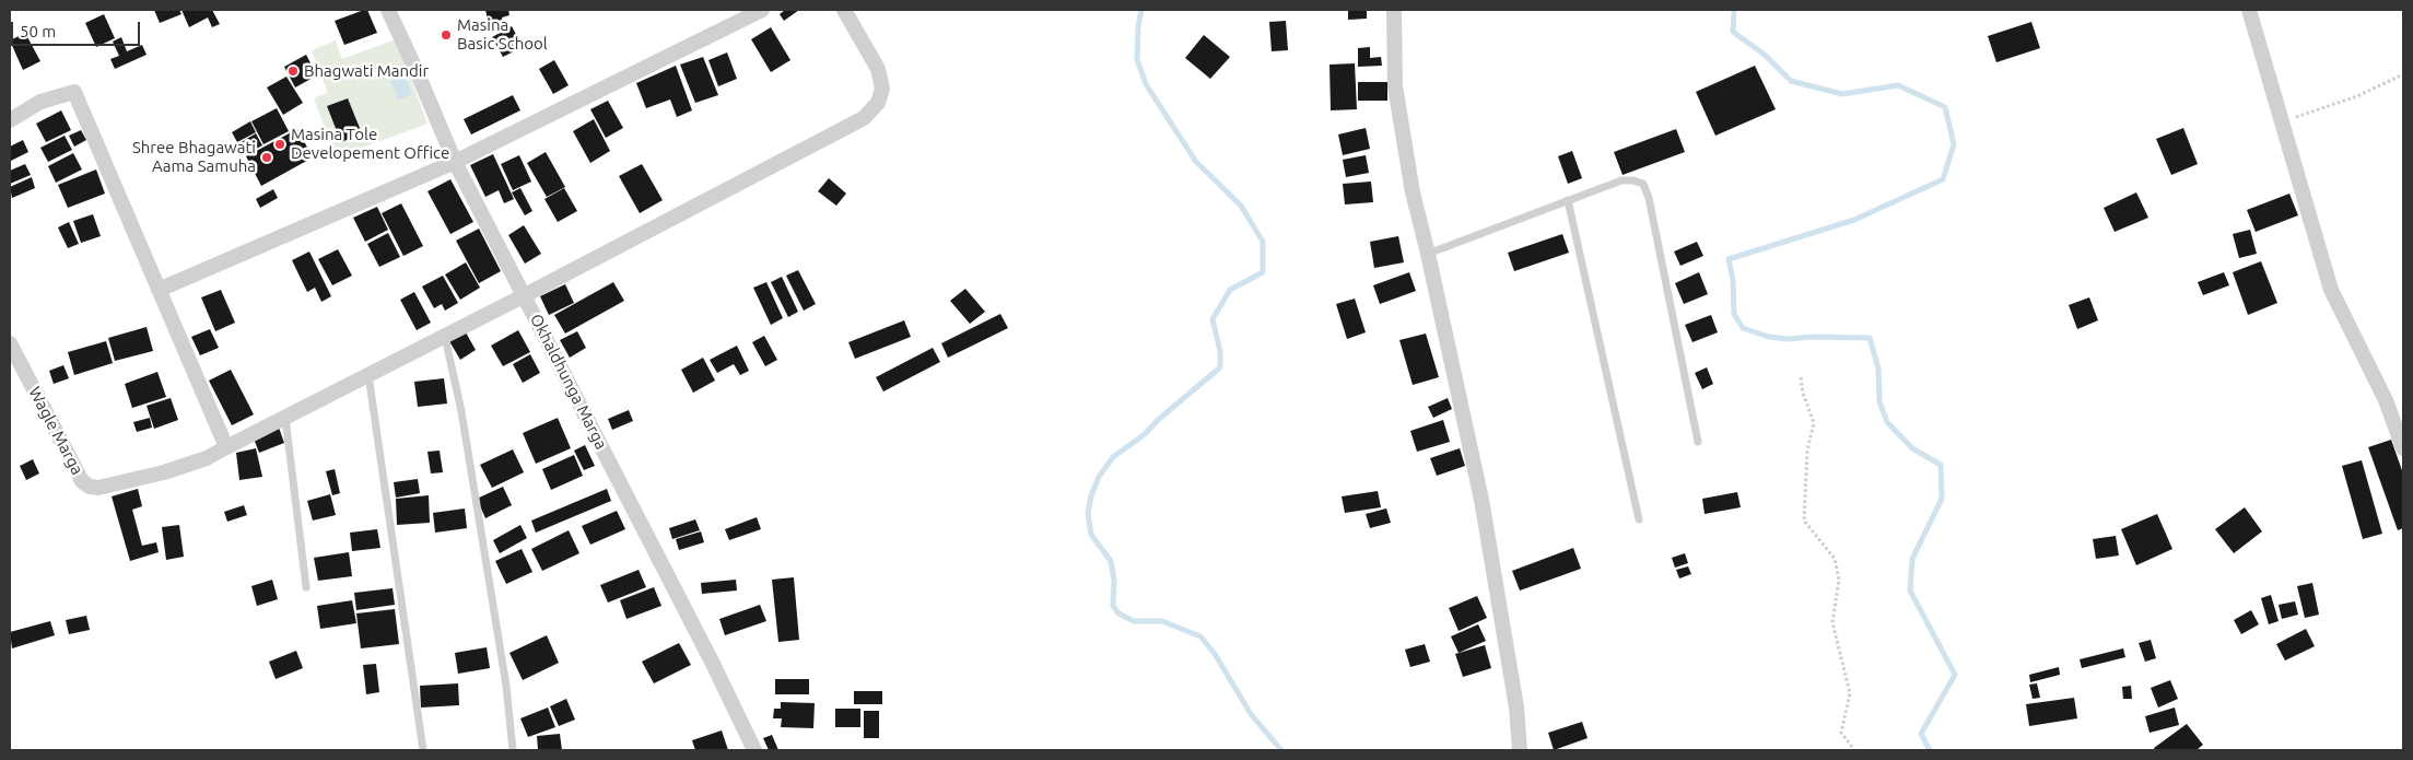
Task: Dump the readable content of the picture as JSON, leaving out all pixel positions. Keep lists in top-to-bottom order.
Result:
{
  "streets": {
    "street": ["Okhaldhunga Marga", "Wagle Marga"]
  },
  "places": [
    "Masina Basic School",
    "Bhagwati Mandir",
    "Masina Tole Developement Office",
    "Shree Bhagawati Aama Samuha"
  ],
  "scale_bar": "50 m"
}
